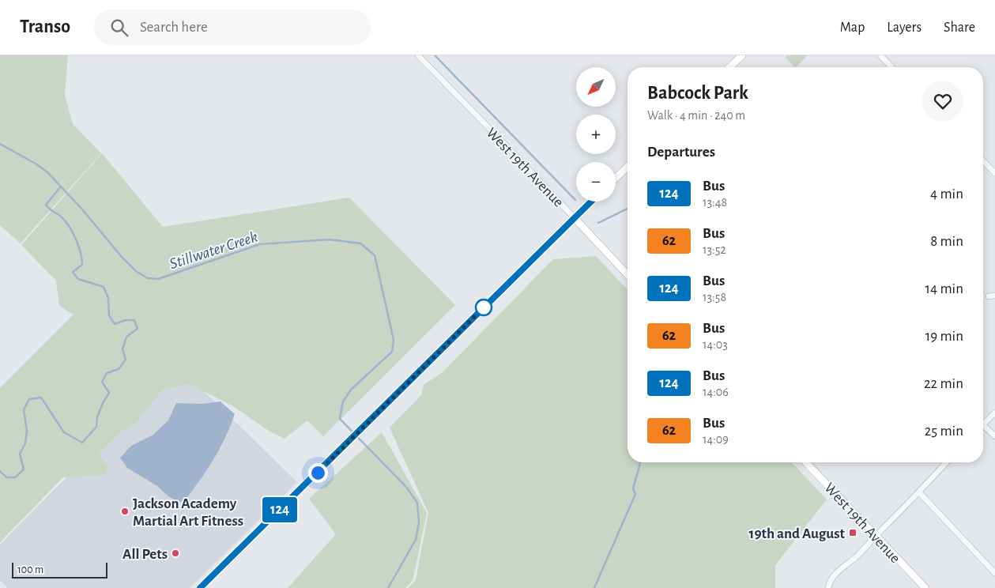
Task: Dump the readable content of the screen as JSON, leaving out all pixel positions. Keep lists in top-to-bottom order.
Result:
{
  "streets": {
    "main road": ["West 19th Avenue"]
  },
  "water": ["Stillwater Creek"],
  "places": {
    "other": ["Jackson Academy Martial Art Fitness", "All Pets"],
    "transit": ["19th and August"]
  },
  "lines": ["bus line 124"],
  "scale_bar": "100 m",
  "north": "bottom left",
  "page": {
    "header": "Transo",
    "search": "Search here",
    "nav": ["Map", "Layers", "Share"],
    "on_map": "124",
    "map_buttons": ["+", "−"],
    "heading": [
      ["Babcock Park", "Walk · 4 min · 240 m"],
      "Departures"
    ],
    "list": [
      {
        "mark": "124",
        "name": "Bus",
        "note": "13:48",
        "value": "4 min"
      },
      {
        "mark": "62",
        "name": "Bus",
        "note": "13:52",
        "value": "8 min"
      },
      {
        "mark": "124",
        "name": "Bus",
        "note": "13:58",
        "value": "14 min"
      },
      {
        "mark": "62",
        "name": "Bus",
        "note": "14:03",
        "value": "19 min"
      },
      {
        "mark": "124",
        "name": "Bus",
        "note": "14:06",
        "value": "22 min"
      },
      {
        "mark": "62",
        "name": "Bus",
        "note": "14:09",
        "value": "25 min"
      }
    ],
    "scale": "100 m"
  }
}
